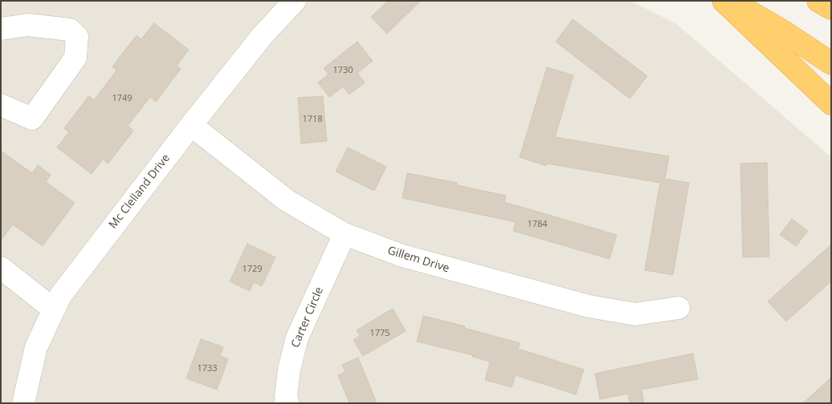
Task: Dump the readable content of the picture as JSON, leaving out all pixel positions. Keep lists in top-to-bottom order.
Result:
{
  "streets": {
    "street": ["Mc Clelland Drive", "Gillem Drive", "Carter Circle"]
  },
  "crossings": [
    ["Mc Clelland Drive", "Gillem Drive"],
    ["Gillem Drive", "Carter Circle"]
  ],
  "house_numbers": [
    "1730",
    "1749",
    "1718",
    "1784",
    "1729",
    "1775",
    "1733"
  ]
}
